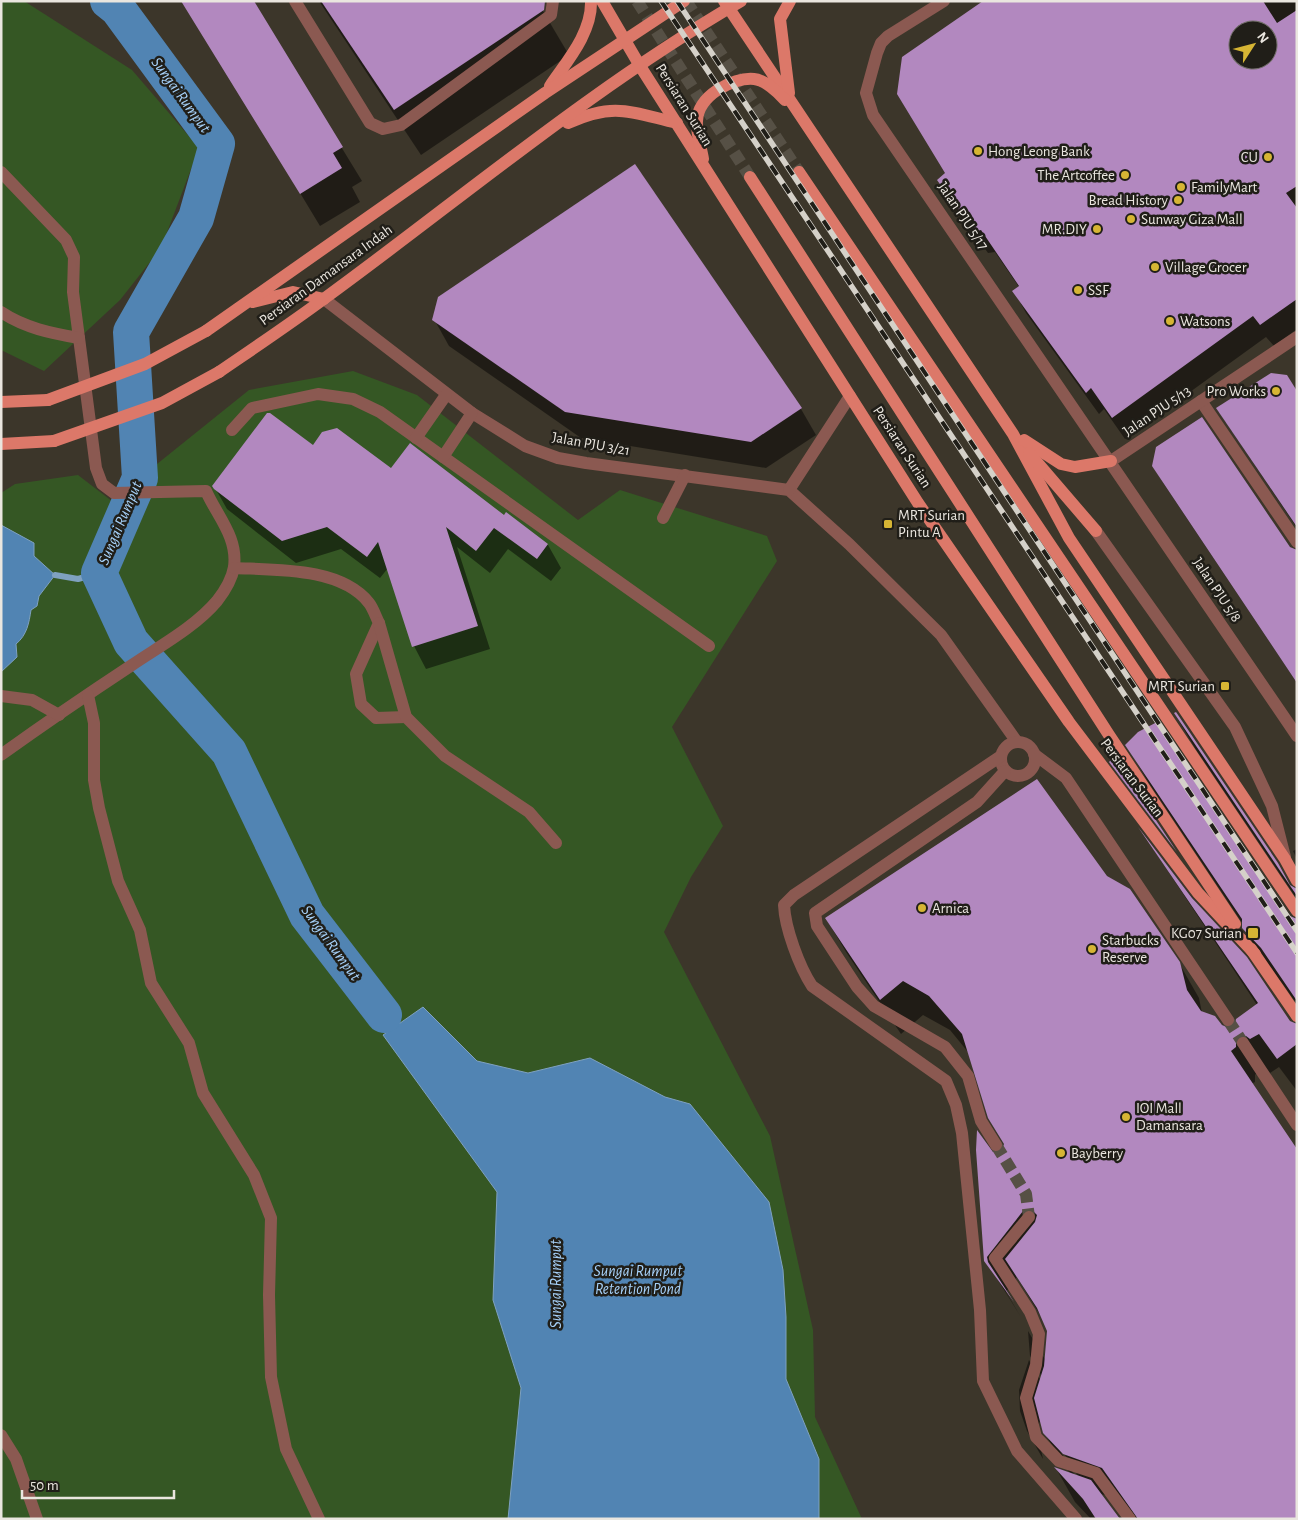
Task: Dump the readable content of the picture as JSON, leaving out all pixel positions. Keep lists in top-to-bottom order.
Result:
{
  "streets": {
    "main road": ["Persiaran Surian", "Persiaran Damansara Indah"],
    "street": [
      "Jalan PJU 5/17",
      "Jalan PJU 5/13",
      "Jalan PJU 3/21",
      "Jalan PJU 5/8"
    ]
  },
  "crossings": [
    ["Persiaran Surian", "Persiaran Damansara Indah"],
    ["Jalan PJU 5/17", "Jalan PJU 5/13"],
    ["Jalan PJU 5/17", "Jalan PJU 5/8"],
    ["Persiaran Damansara Indah", "Jalan PJU 3/21"],
    ["Jalan PJU 5/13", "Jalan PJU 5/8"]
  ],
  "water": ["Sungai Rumput", "Sungai Rumput Retention Pond"],
  "places": {
    "other": [
      "Hong Leong Bank",
      "CU",
      "The Artcoffee",
      "FamilyMart",
      "Bread History",
      "Sunway Giza Mall",
      "MR.DIY",
      "Village Grocer",
      "SSF",
      "Watsons",
      "Pro Works",
      "Arnica",
      "Starbucks Reserve",
      "IOI Mall Damansara",
      "Bayberry"
    ],
    "transit": ["MRT Surian Pintu A", "MRT Surian", "KG07 Surian"]
  },
  "scale_bar": "50 m",
  "north": "top right"
}
